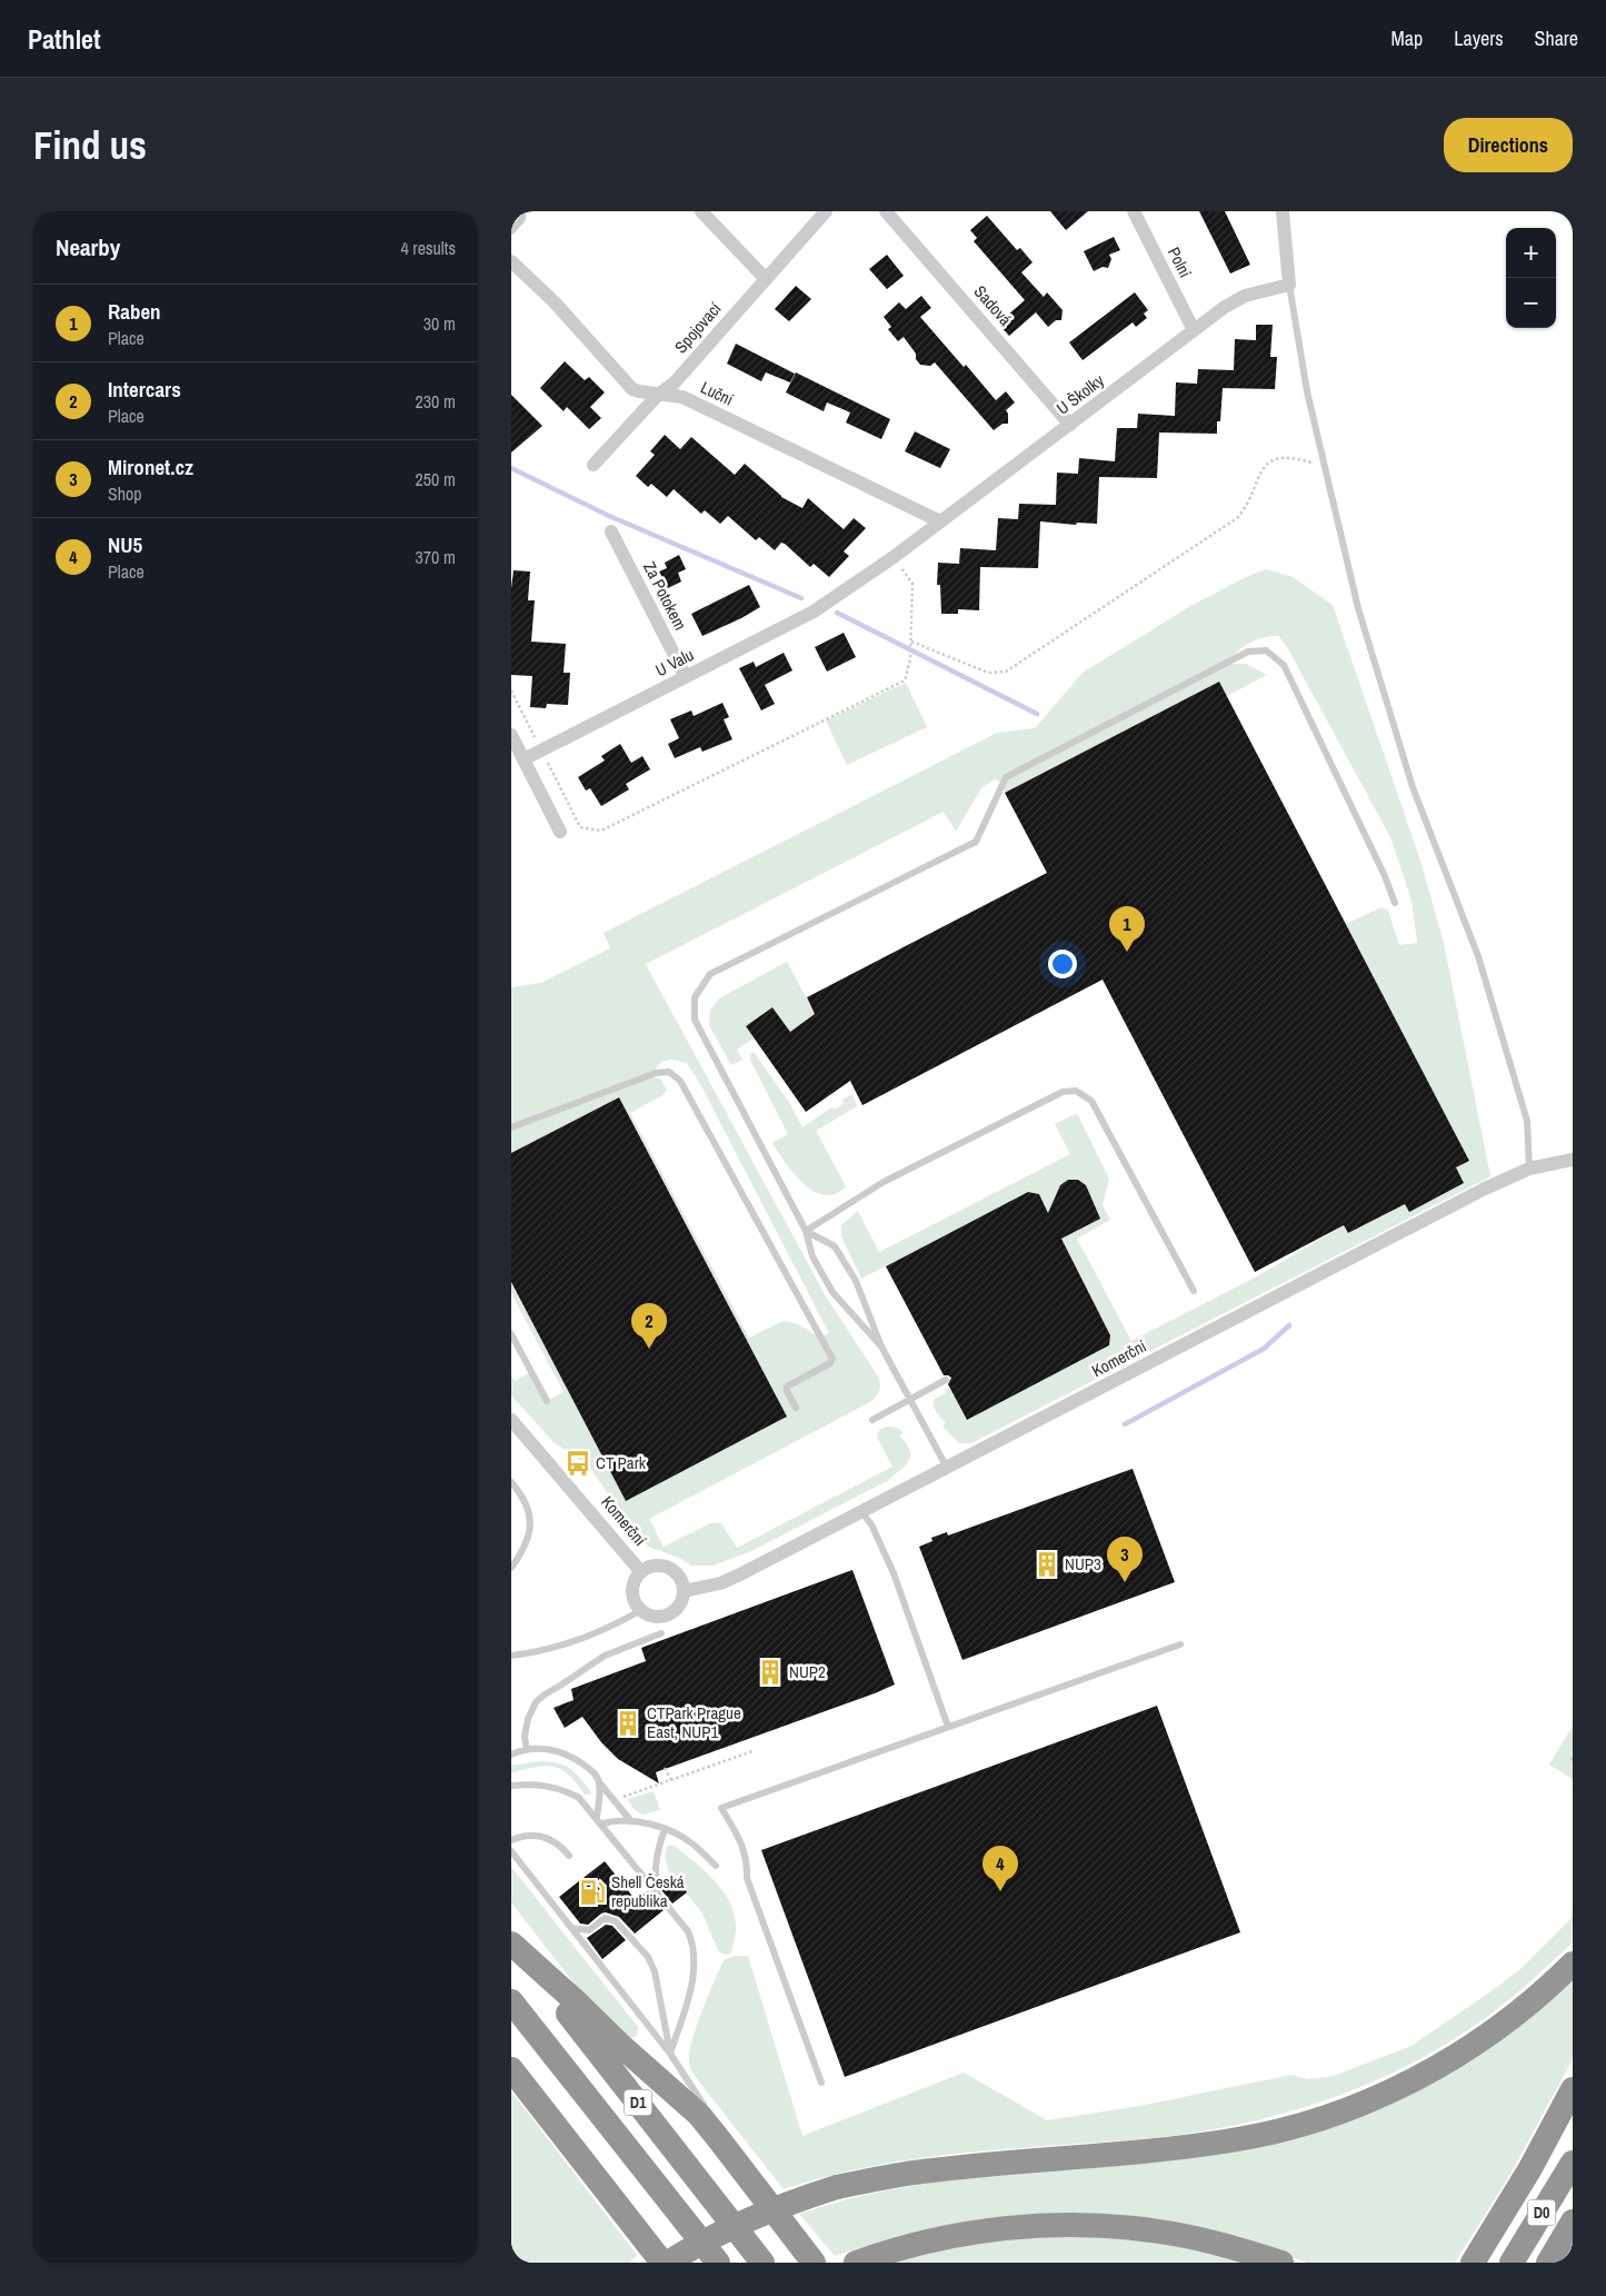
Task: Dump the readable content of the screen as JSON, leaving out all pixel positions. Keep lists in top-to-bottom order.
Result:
{
  "streets": {
    "highway": ["D1", "D0"],
    "street": [
      "Polní",
      "Sadová",
      "Spojovací",
      "Luční",
      "U Školky",
      "Za Potokem",
      "U Valu",
      "Komerční"
    ]
  },
  "crossings": [
    ["Polní", "U Školky"],
    ["Sadová", "U Školky"],
    ["Spojovací", "Luční"],
    ["Luční", "U Školky"],
    ["U Školky", "U Valu"],
    ["Za Potokem", "U Valu"]
  ],
  "places": {
    "bus stop": ["CT Park"],
    "building": ["NUP3", "NUP2", "CTPark Prague East, NUP1"],
    "fuel station": ["Shell Česká republika"]
  },
  "page": {
    "header": "Pathlet",
    "nav": ["Map", "Layers", "Share"],
    "buttons": "Directions",
    "title": "Find us",
    "heading": ["Nearby", "4 results"],
    "map_buttons": ["+", "−"],
    "list": [
      {
        "mark": "1",
        "name": "Raben",
        "note": "Place",
        "value": "30 m"
      },
      {
        "mark": "2",
        "name": "Intercars",
        "note": "Place",
        "value": "230 m"
      },
      {
        "mark": "3",
        "name": "Mironet.cz",
        "note": "Shop",
        "value": "250 m"
      },
      {
        "mark": "4",
        "name": "NU5",
        "note": "Place",
        "value": "370 m"
      }
    ],
    "pins": [
      "1",
      "2",
      "3",
      "4"
    ]
  }
}
